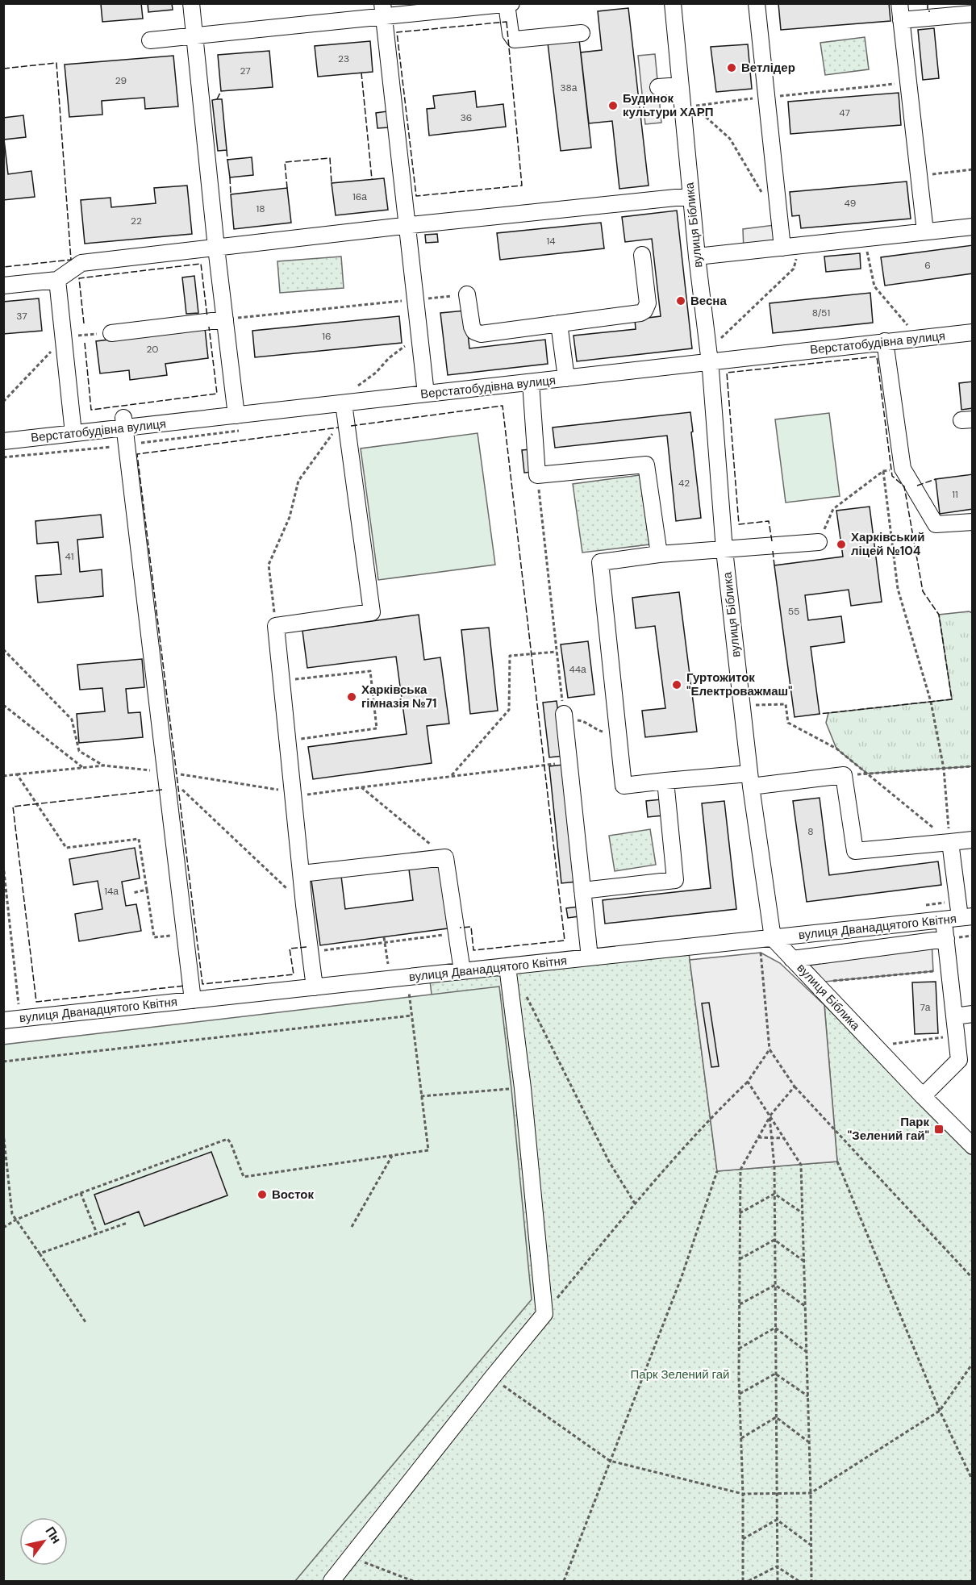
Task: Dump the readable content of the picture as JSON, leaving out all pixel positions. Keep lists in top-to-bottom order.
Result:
{
  "streets": {
    "street": ["вулиця Біблика", "Верстатобудівна вулиця", "вулиця Дванадцятого Квітня"]
  },
  "crossings": [
    ["вулиця Біблика", "Верстатобудівна вулиця"],
    ["вулиця Біблика", "вулиця Дванадцятого Квітня"]
  ],
  "parks": ["Парк Зелений гай"],
  "places": {
    "other": [
      "Ветлідер",
      "Будинок культури ХАРП",
      "Весна",
      "Харківський ліцей №104",
      "Гуртожиток \"Електроважмаш\"",
      "Харківська гімназія №71",
      "Восток"
    ],
    "transit": ["Парк \"Зелений гай\""]
  },
  "house_numbers": [
    "23",
    "27",
    "29",
    "38а",
    "47",
    "36",
    "16а",
    "49",
    "18",
    "22",
    "14",
    "6",
    "8/51",
    "37",
    "16",
    "20",
    "42",
    "11",
    "41",
    "55",
    "44а",
    "8",
    "14а",
    "7а"
  ],
  "north": "top right"
}
